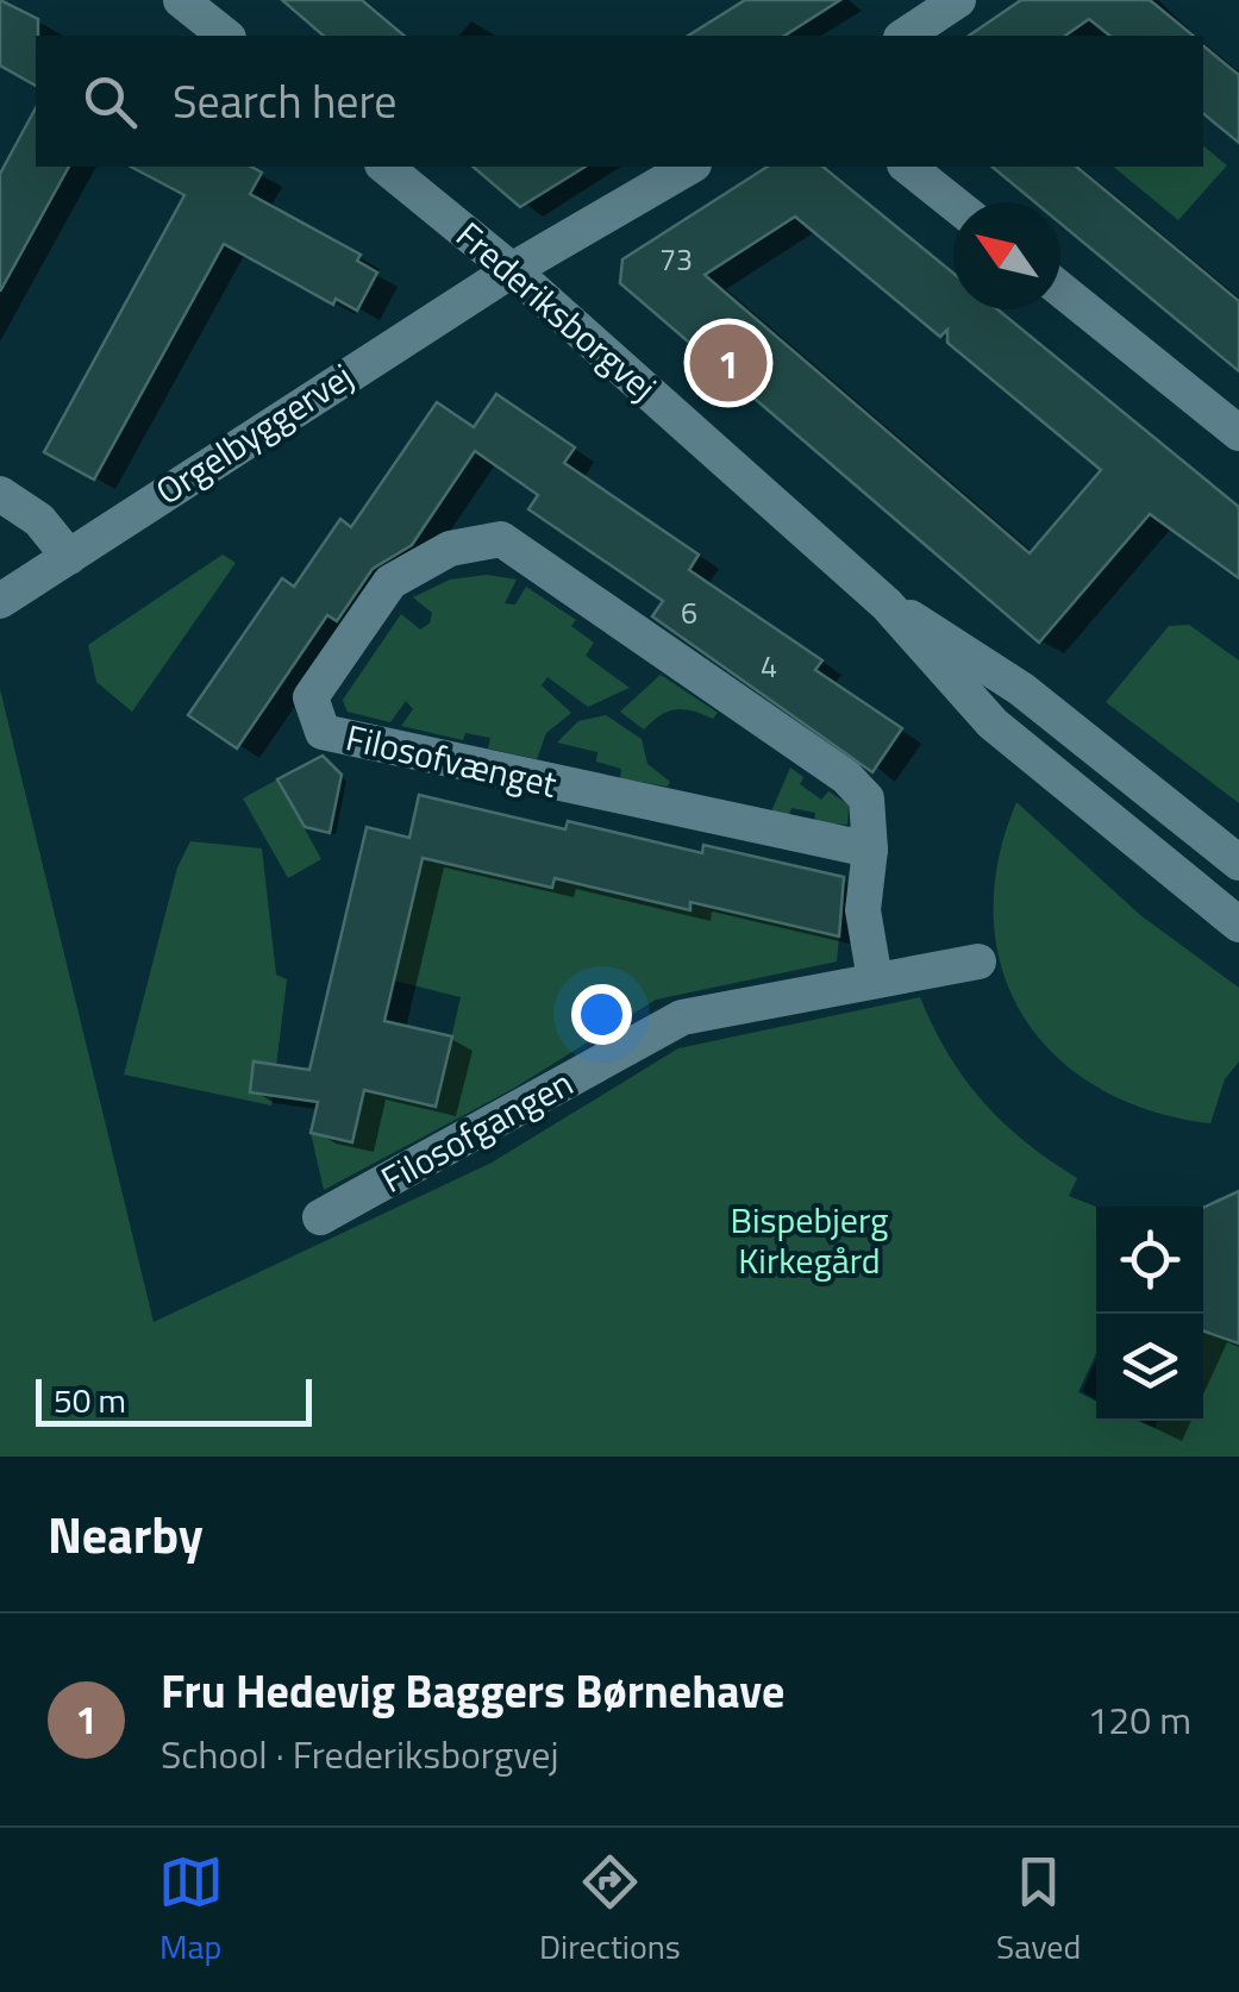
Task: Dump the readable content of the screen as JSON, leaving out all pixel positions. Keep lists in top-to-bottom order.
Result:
{
  "streets": {
    "street": [
      "Frederiksborgvej",
      "Orgelbyggervej",
      "Filosofvænget",
      "Filosofgangen"
    ]
  },
  "crossings": [
    ["Frederiksborgvej", "Orgelbyggervej"],
    ["Filosofvænget", "Filosofgangen"]
  ],
  "parks": ["Bispebjerg Kirkegård"],
  "house_numbers": ["73", "6", "4"],
  "scale_bar": "50 m",
  "north": "top left",
  "page": {
    "search": "Search here",
    "pins": "1",
    "scale": "50 m",
    "heading": "Nearby",
    "list": [
      {
        "mark": "1",
        "name": "Fru Hedevig Baggers Børnehave",
        "note": "School · Frederiksborgvej",
        "value": "120 m"
      }
    ],
    "nav": ["Map", "Directions", "Saved"]
  }
}
